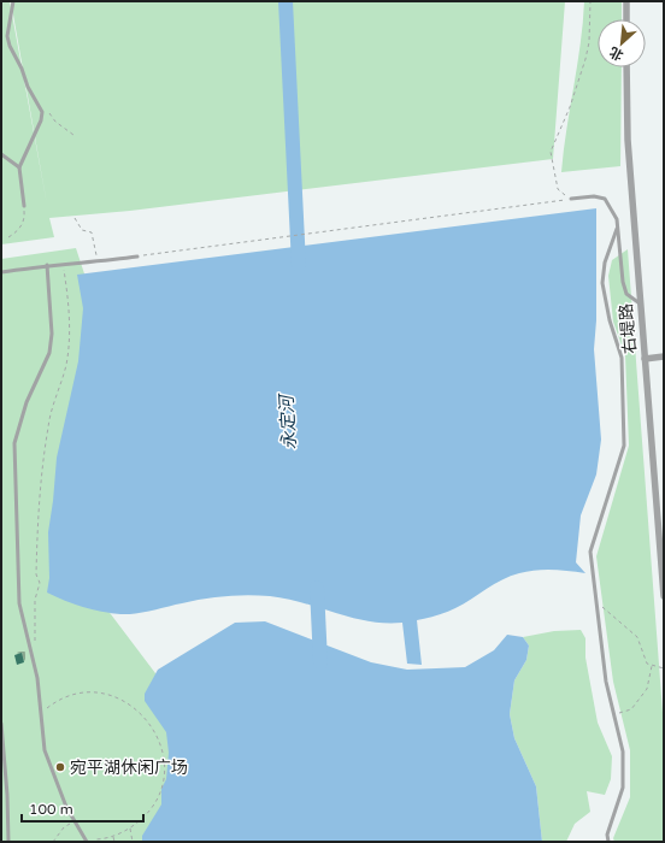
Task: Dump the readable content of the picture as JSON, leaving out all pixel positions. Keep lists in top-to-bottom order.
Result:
{
  "streets": {
    "street": ["右堤路"]
  },
  "water": ["永定河"],
  "places": ["宛平湖休闲广场"],
  "scale_bar": "100 m",
  "north": "bottom left"
}
